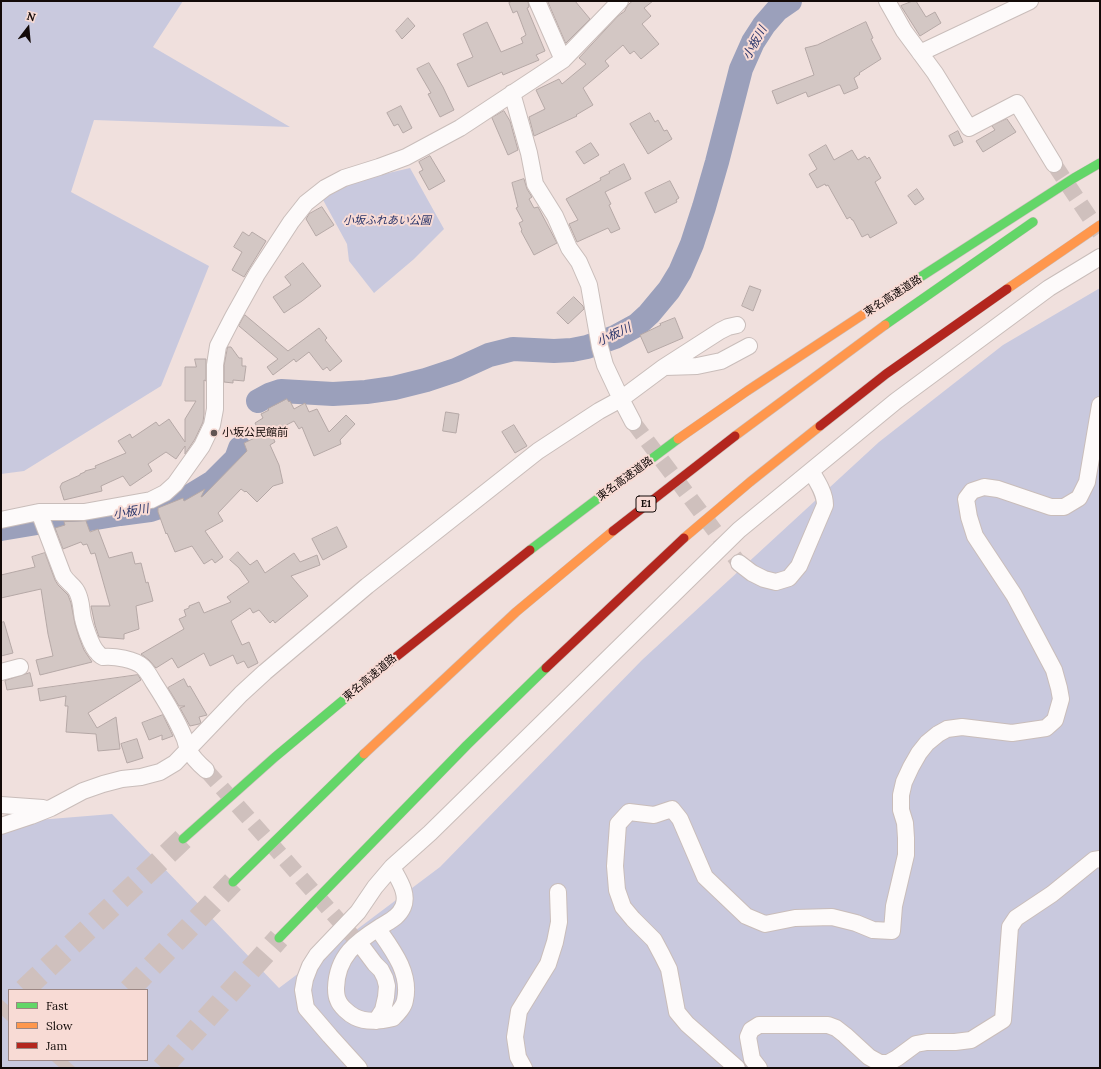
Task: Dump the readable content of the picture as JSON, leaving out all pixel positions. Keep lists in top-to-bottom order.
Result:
{
  "streets": {
    "highway": ["東名高速道路", "E1"]
  },
  "water": ["小板川"],
  "parks": ["小坂ふれあい公園"],
  "places": ["小坂公民館前"],
  "legend": ["Fast", "Slow", "Jam"],
  "north": "top"
}
